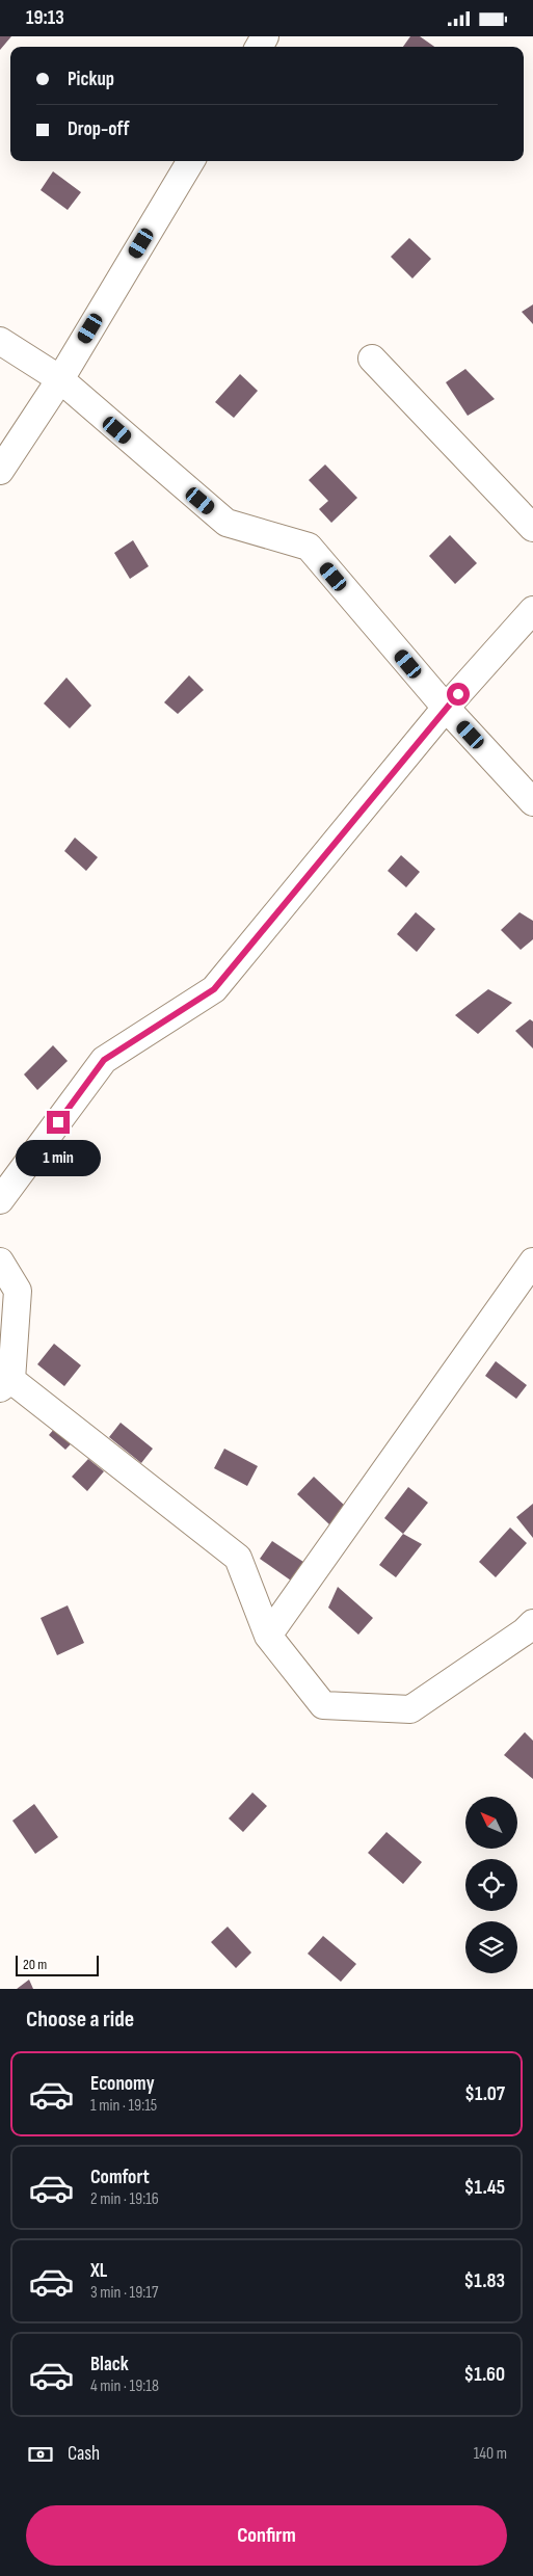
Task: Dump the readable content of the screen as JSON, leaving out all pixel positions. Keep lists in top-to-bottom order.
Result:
{
  "scale_bar": "20 m",
  "north": "top left",
  "page": {
    "status": "19:13",
    "banner": ["Pickup", "Drop-off"],
    "bubble": "1 min",
    "scale": "20 m",
    "heading": "Choose a ride",
    "list": [
      {
        "name": "Economy",
        "note": "1 min · 19:15",
        "value": "$1.07"
      },
      {
        "name": "Comfort",
        "note": "2 min · 19:16",
        "value": "$1.45"
      },
      {
        "name": "XL",
        "note": "3 min · 19:17",
        "value": "$1.83"
      },
      {
        "name": "Black",
        "note": "4 min · 19:18",
        "value": "$1.60"
      }
    ],
    "pay": ["Cash", "140 m"],
    "buttons": "Confirm"
  }
}
